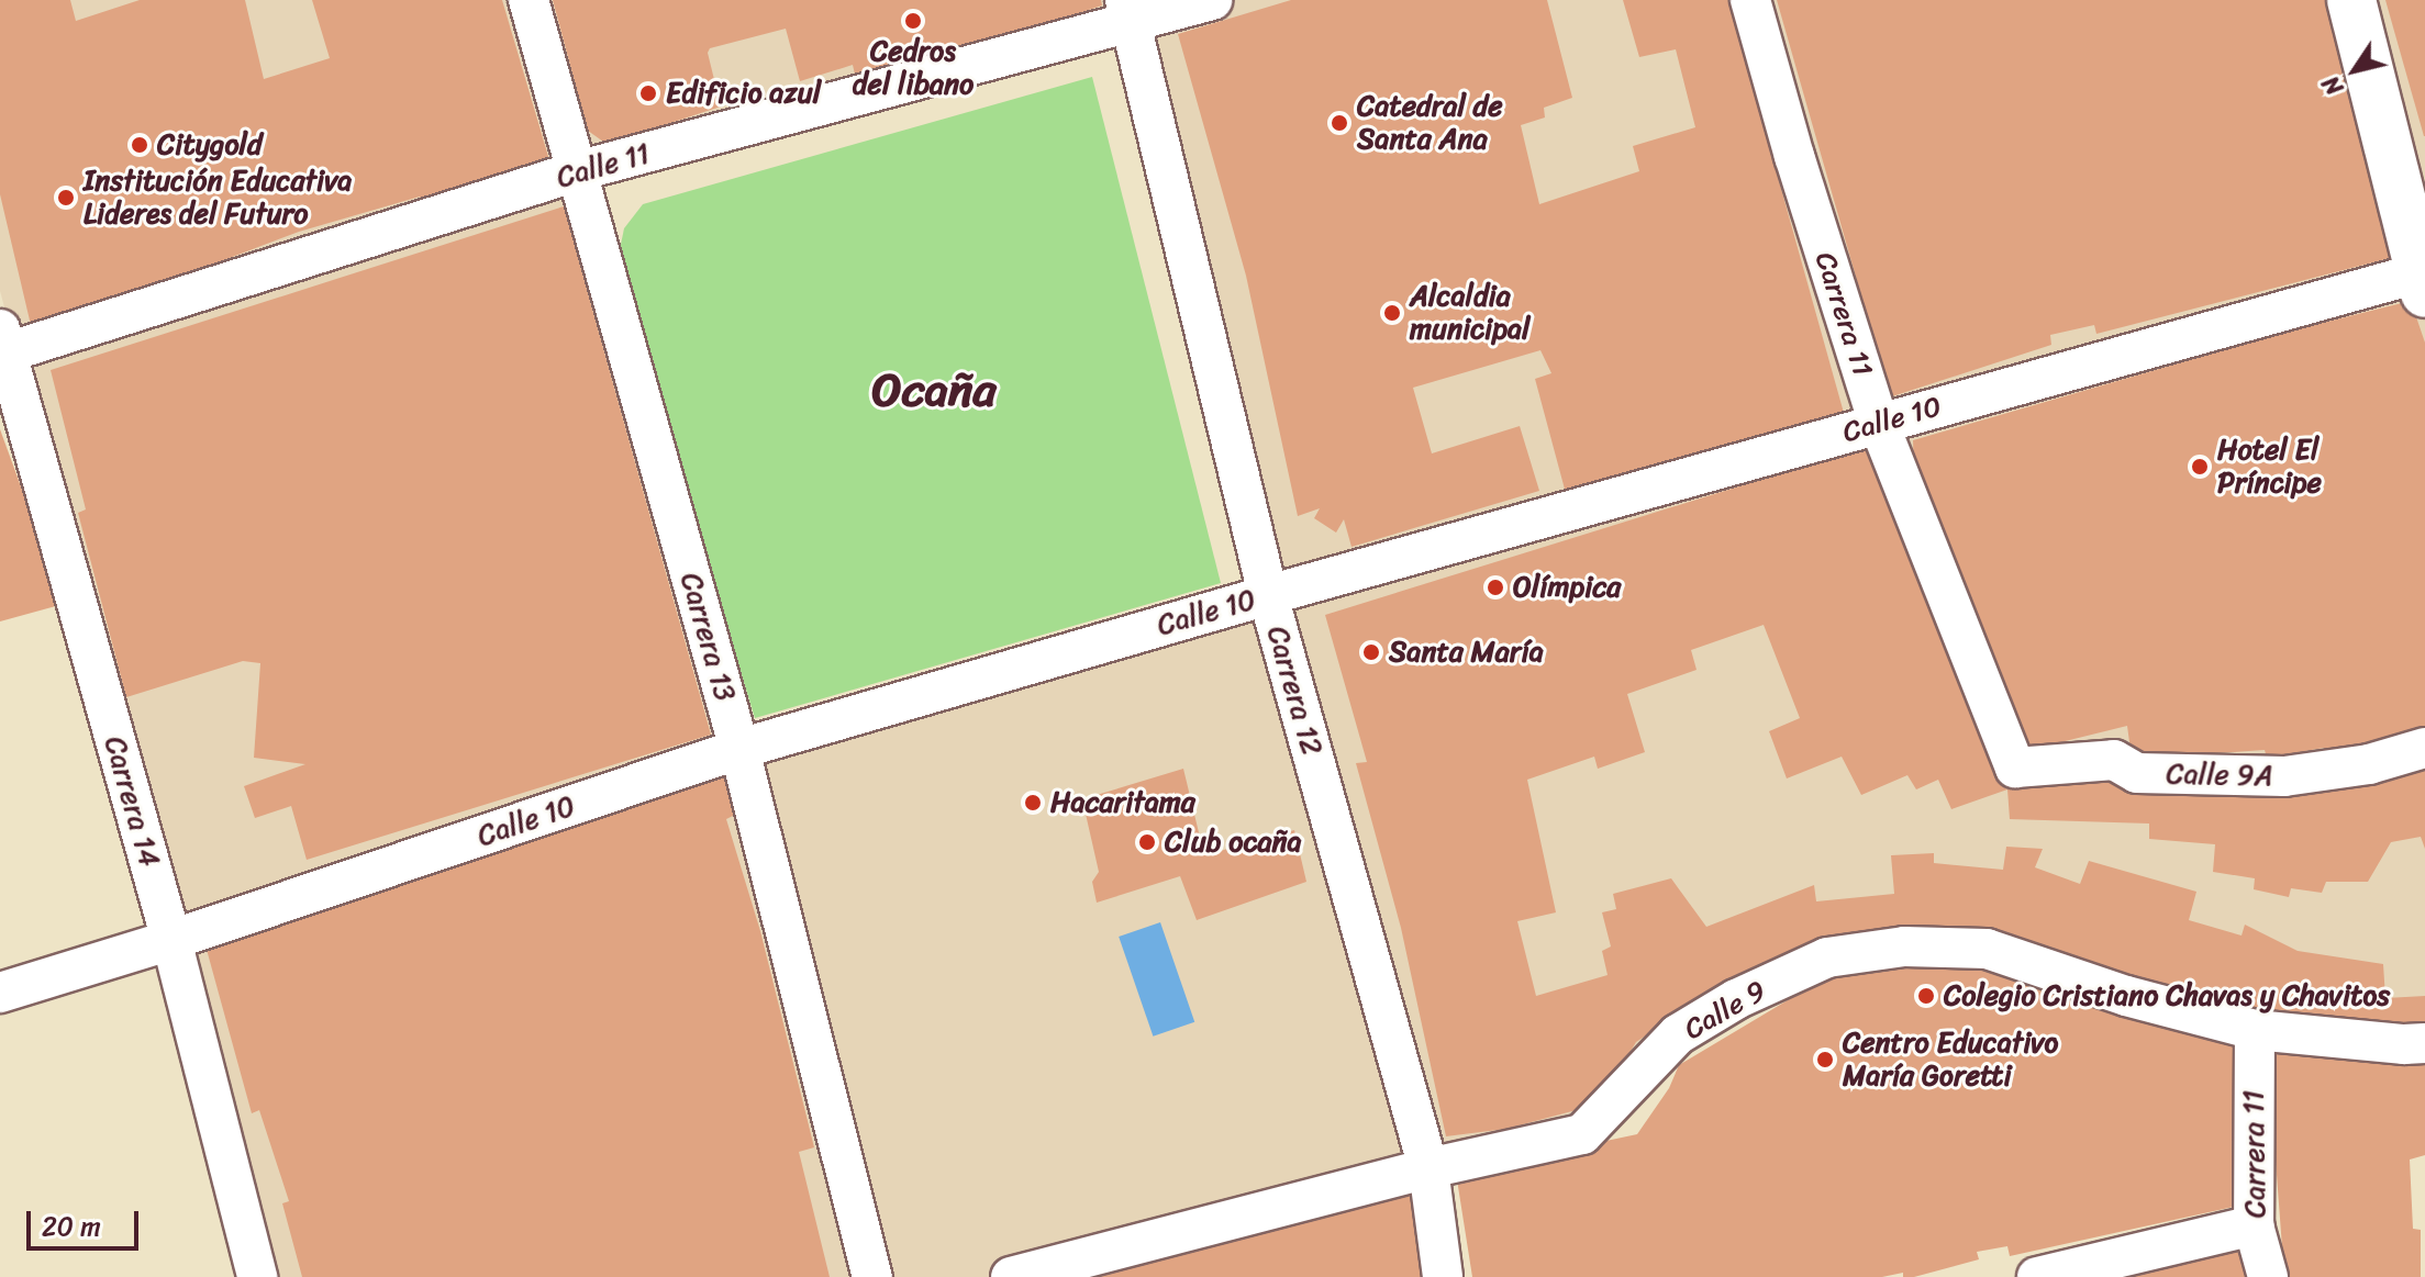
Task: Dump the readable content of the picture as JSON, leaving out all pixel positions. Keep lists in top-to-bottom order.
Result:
{
  "streets": {
    "street": [
      "Calle 11",
      "Carrera 11",
      "Calle 10",
      "Carrera 13",
      "Carrera 12",
      "Calle 9A",
      "Carrera 14",
      "Calle 9"
    ]
  },
  "crossings": [
    ["Calle 11", "Carrera 13"],
    ["Calle 11", "Carrera 12"],
    ["Calle 11", "Carrera 14"],
    ["Carrera 11", "Calle 10"],
    ["Carrera 11", "Calle 9A"],
    ["Carrera 11", "Calle 9"],
    ["Calle 10", "Carrera 13"],
    ["Calle 10", "Carrera 12"],
    ["Calle 10", "Carrera 14"],
    ["Carrera 12", "Calle 9"]
  ],
  "districts": ["Ocaña"],
  "places": [
    "Cedros del libano",
    "Edificio azul",
    "Catedral de Santa Ana",
    "Citygold",
    "Institución Educativa Lideres del Futuro",
    "Alcaldia municipal",
    "Hotel El Príncipe",
    "Olímpica",
    "Santa María",
    "Hacaritama",
    "Club ocaña",
    "Colegio Cristiano Chavas y Chavitos",
    "Centro Educativo María Goretti"
  ],
  "scale_bar": "20 m",
  "north": "bottom left"
}
